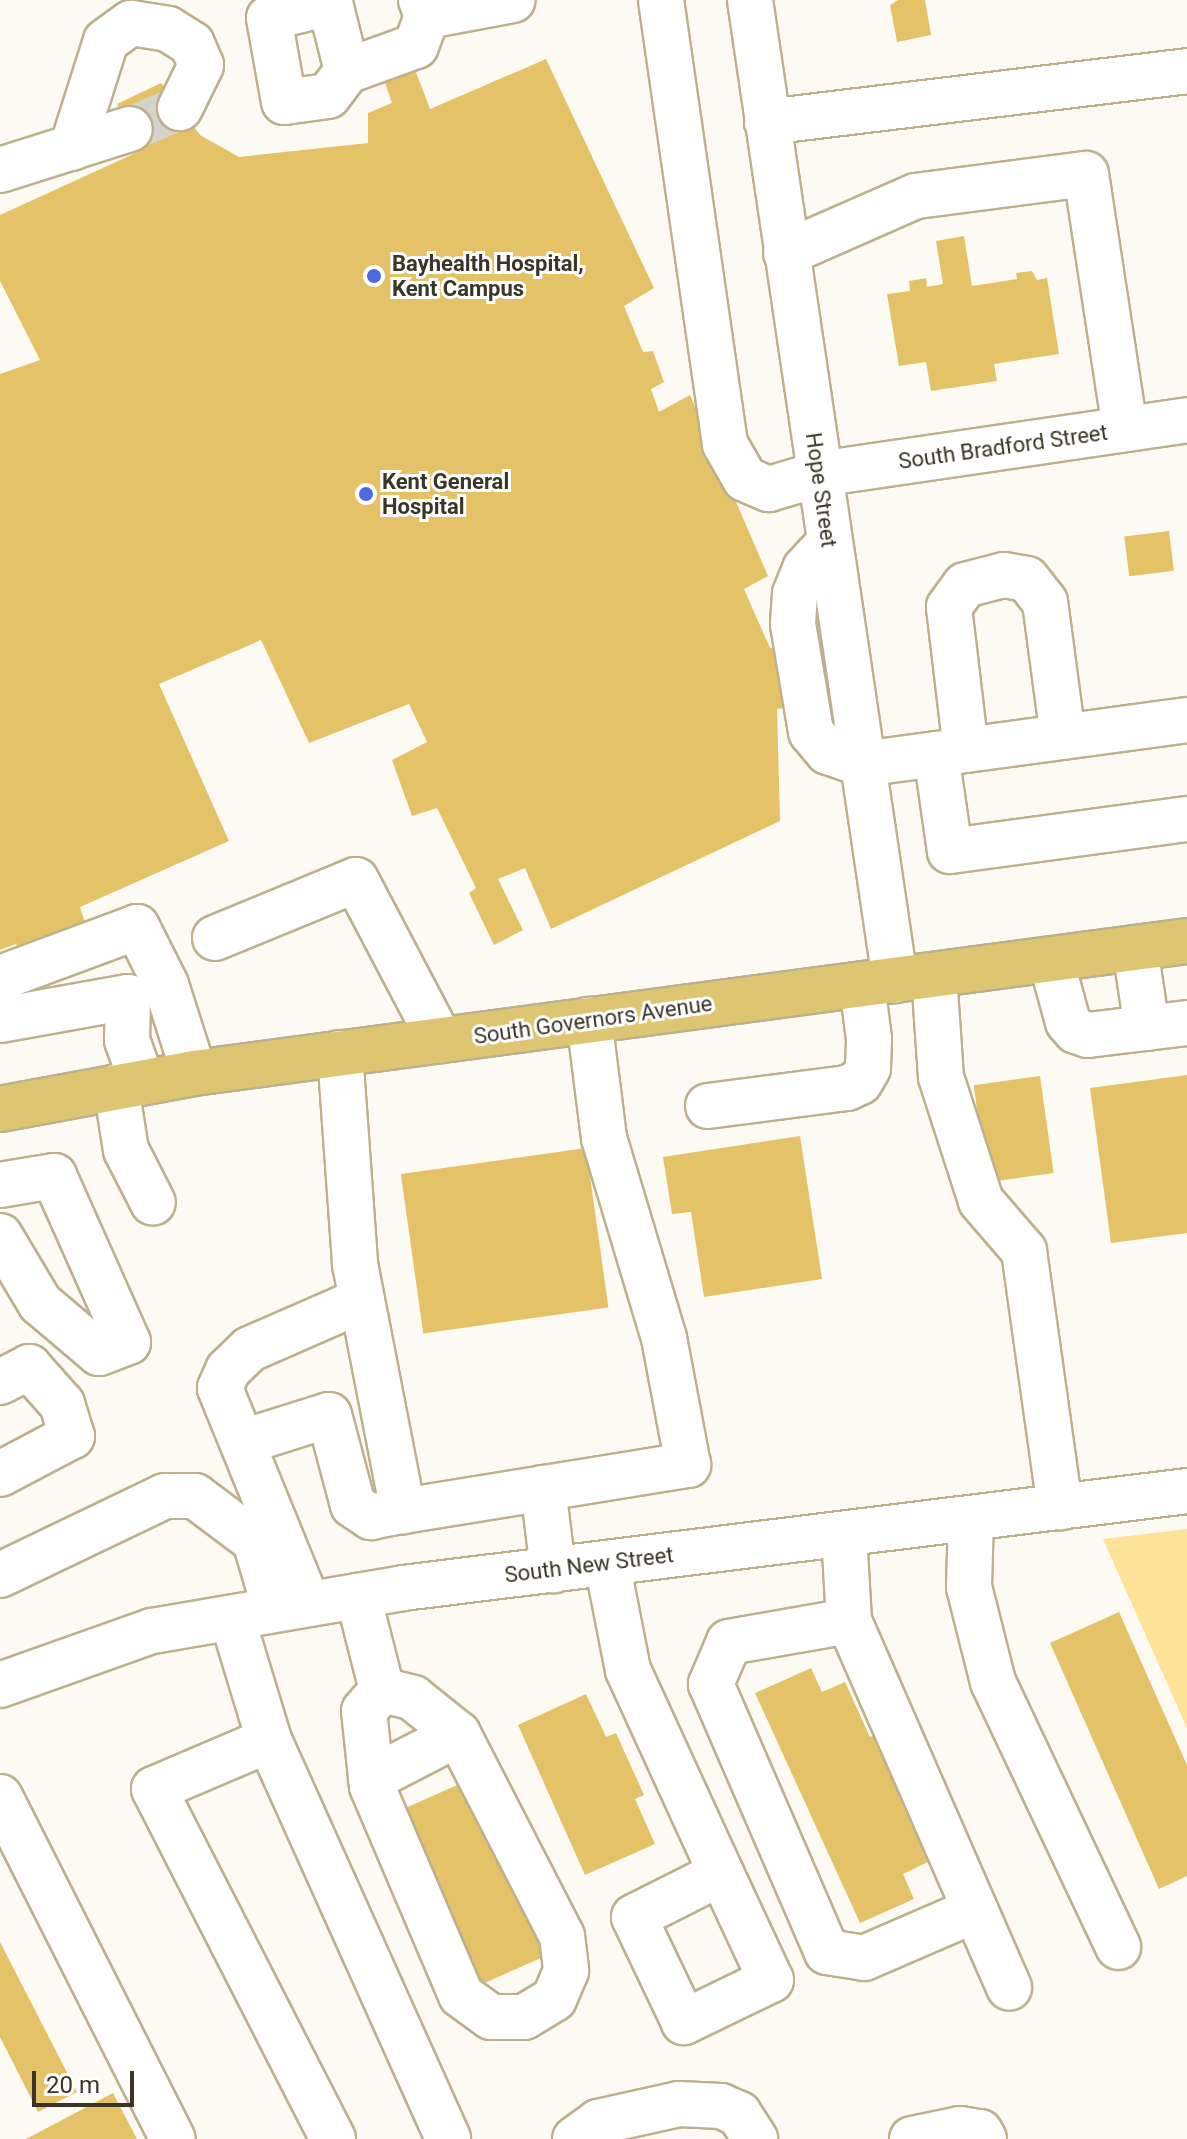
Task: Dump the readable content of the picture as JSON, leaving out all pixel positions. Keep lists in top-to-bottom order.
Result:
{
  "streets": {
    "main road": ["South Governors Avenue"],
    "street": ["South Bradford Street", "Hope Street", "South New Street"]
  },
  "crossings": [
    ["South Bradford Street", "Hope Street"],
    ["Hope Street", "South Governors Avenue"]
  ],
  "places": ["Bayhealth Hospital, Kent Campus", "Kent General Hospital"],
  "scale_bar": "20 m"
}
